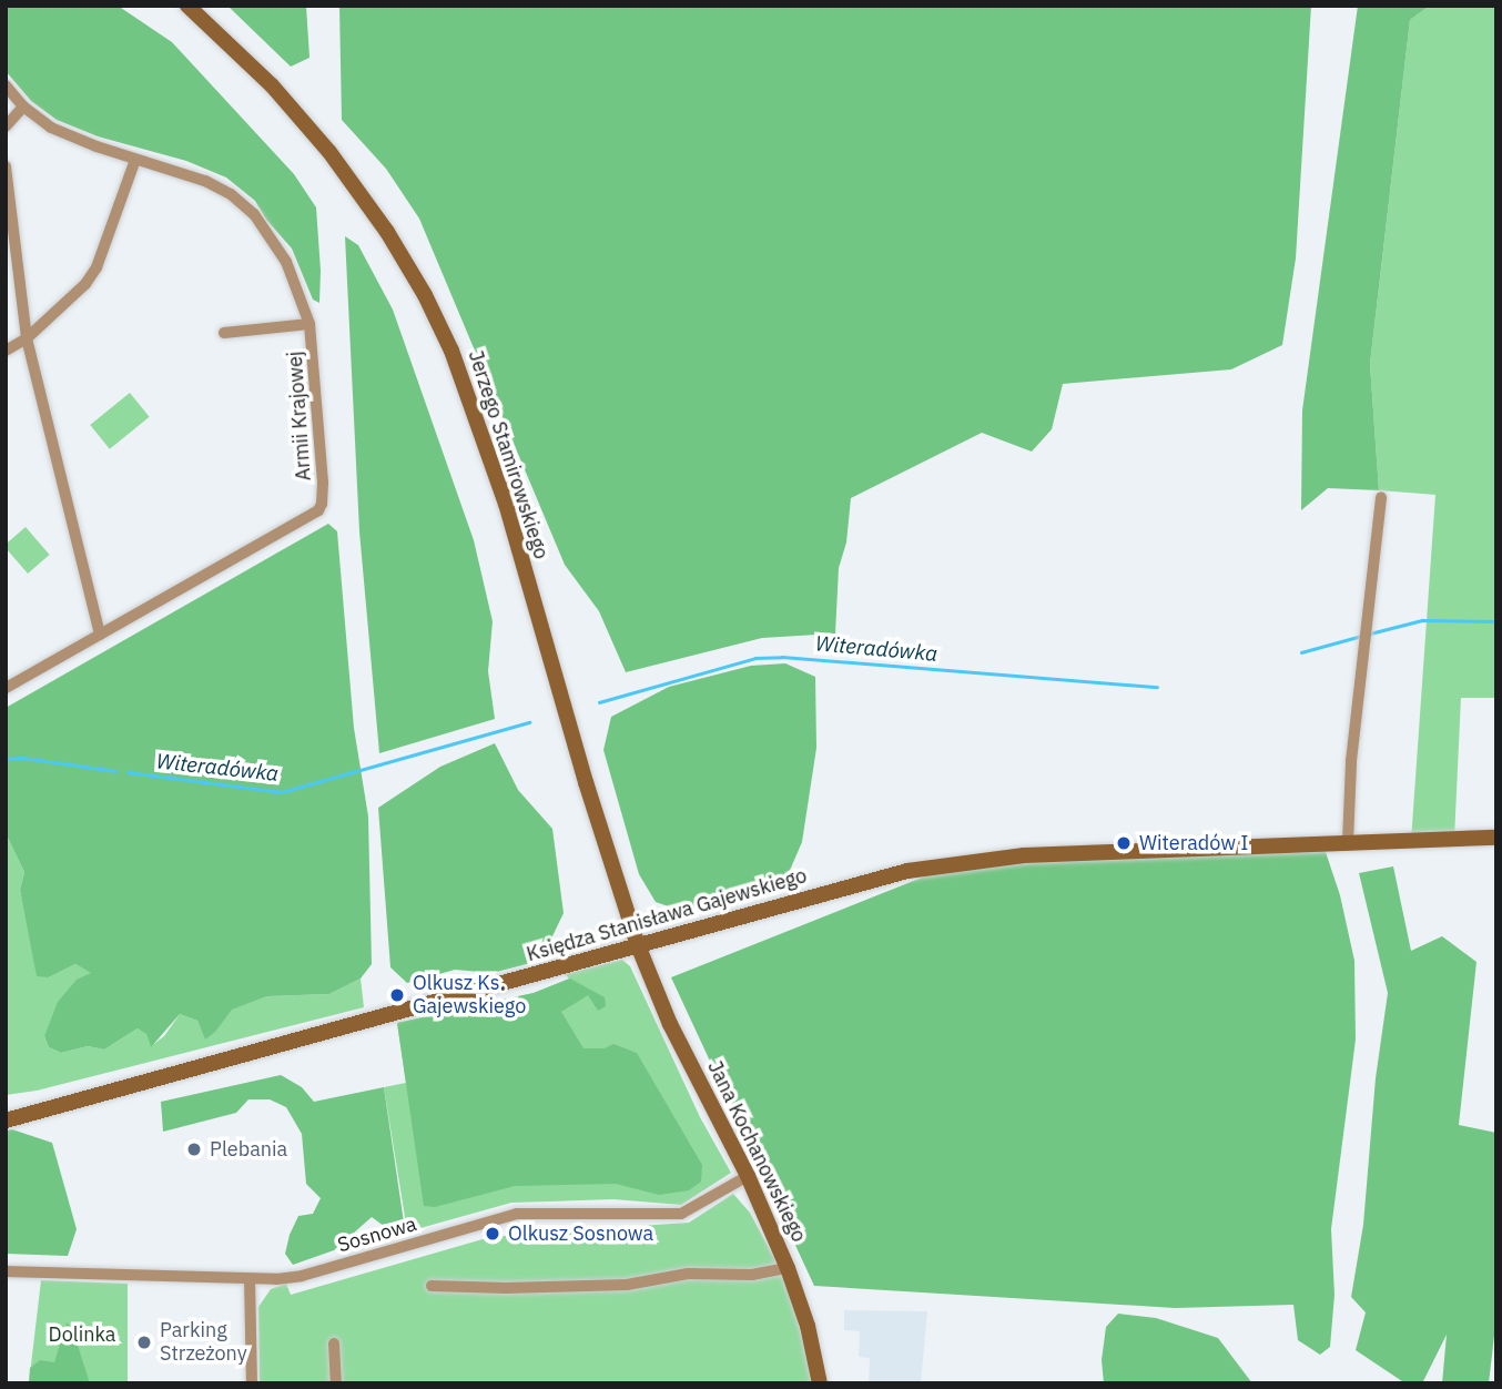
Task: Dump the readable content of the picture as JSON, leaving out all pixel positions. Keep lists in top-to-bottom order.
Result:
{
  "streets": {
    "street": [
      "Armii Krajowej",
      "Jerzego Stamirowskiego",
      "Księdza Stanisława Gajewskiego",
      "Jana Kochanowskiego",
      "Sosnowa"
    ]
  },
  "crossings": [
    ["Jerzego Stamirowskiego", "Księdza Stanisława Gajewskiego"],
    ["Jerzego Stamirowskiego", "Jana Kochanowskiego"],
    ["Księdza Stanisława Gajewskiego", "Jana Kochanowskiego"],
    ["Jana Kochanowskiego", "Sosnowa"]
  ],
  "water": ["Witeradówka"],
  "parks": ["Dolinka"],
  "places": [
    "Witeradów I",
    "Olkusz Ks. Gajewskiego",
    "Plebania",
    "Olkusz Sosnowa",
    "Parking Strzeżony"
  ]
}
